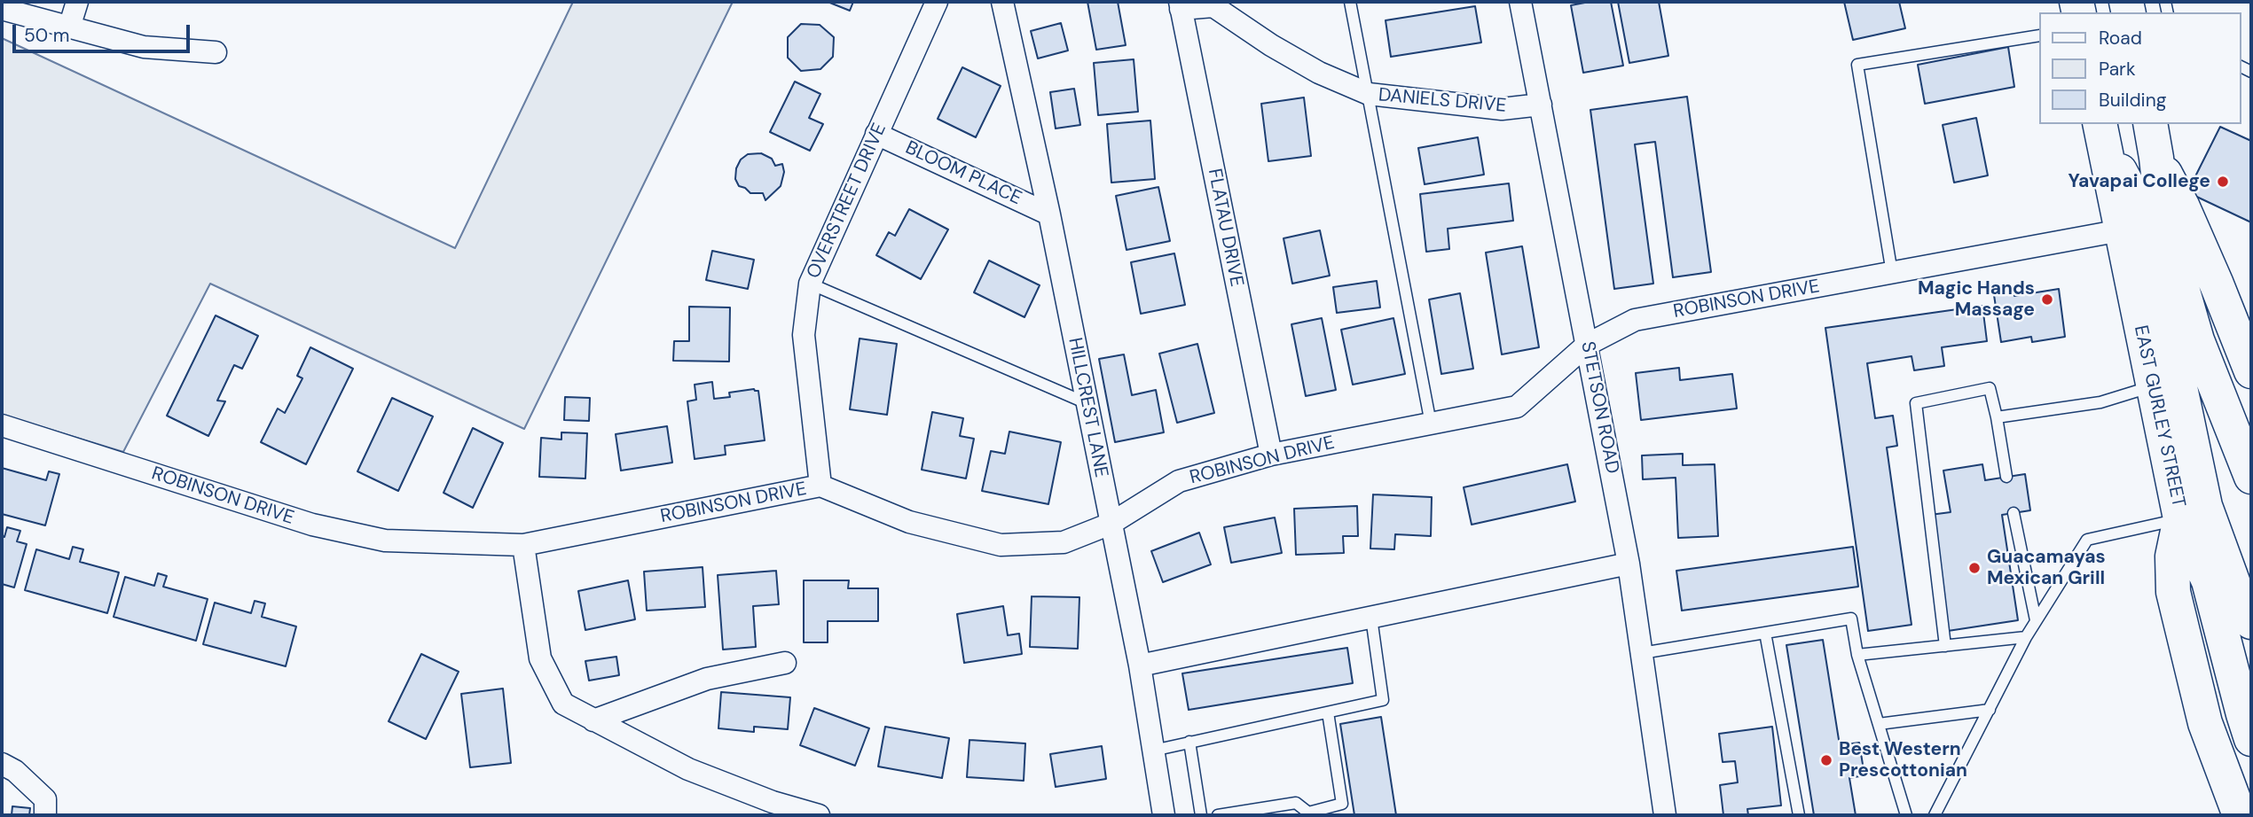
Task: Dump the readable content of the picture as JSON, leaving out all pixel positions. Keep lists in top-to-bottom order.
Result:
{
  "streets": {
    "main road": ["EAST GURLEY STREET"],
    "street": [
      "DANIELS DRIVE",
      "BLOOM PLACE",
      "OVERSTREET DRIVE",
      "FLATAU DRIVE",
      "ROBINSON DRIVE",
      "HILLCREST LANE",
      "STETSON ROAD"
    ]
  },
  "crossings": [
    ["DANIELS DRIVE", "FLATAU DRIVE"],
    ["DANIELS DRIVE", "STETSON ROAD"],
    ["BLOOM PLACE", "OVERSTREET DRIVE"],
    ["BLOOM PLACE", "HILLCREST LANE"],
    ["OVERSTREET DRIVE", "ROBINSON DRIVE"],
    ["FLATAU DRIVE", "ROBINSON DRIVE"],
    ["ROBINSON DRIVE", "HILLCREST LANE"],
    ["ROBINSON DRIVE", "STETSON ROAD"],
    ["ROBINSON DRIVE", "EAST GURLEY STREET"]
  ],
  "places": [
    "Yavapai College",
    "Magic Hands Massage",
    "Guacamayas Mexican Grill",
    "Best Western Prescottonian"
  ],
  "legend": ["Road", "Park", "Building"],
  "scale_bar": "50 m"
}
